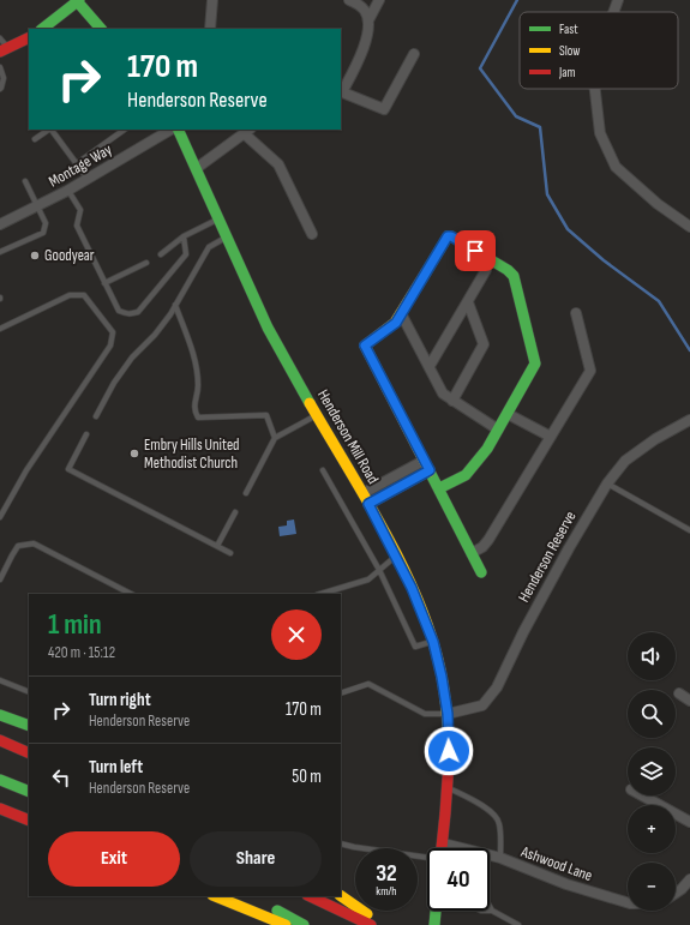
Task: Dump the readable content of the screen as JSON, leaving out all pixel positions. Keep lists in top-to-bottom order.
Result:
{
  "streets": {
    "main road": ["Henderson Mill Road"],
    "street": ["Montage Way", "Henderson Reserve", "Ashwood Lane"]
  },
  "crossings": [
    ["Henderson Mill Road", "Henderson Reserve"],
    ["Henderson Mill Road", "Ashwood Lane"]
  ],
  "places": ["Goodyear", "Embry Hills United Methodist Church"],
  "legend": ["Fast", "Slow", "Jam"],
  "page": {
    "turn": ["170 m", "Henderson Reserve"],
    "heading": ["1 min", "420 m · 15:12"],
    "map_buttons": ["+", "−"],
    "list": [
      {
        "name": "Turn right",
        "note": "Henderson Reserve",
        "value": "170 m"
      },
      {
        "name": "Turn left",
        "note": "Henderson Reserve",
        "value": "50 m"
      }
    ],
    "buttons": ["Exit", "Share"],
    "speed": "32 km/h",
    "limit": "40"
  }
}
